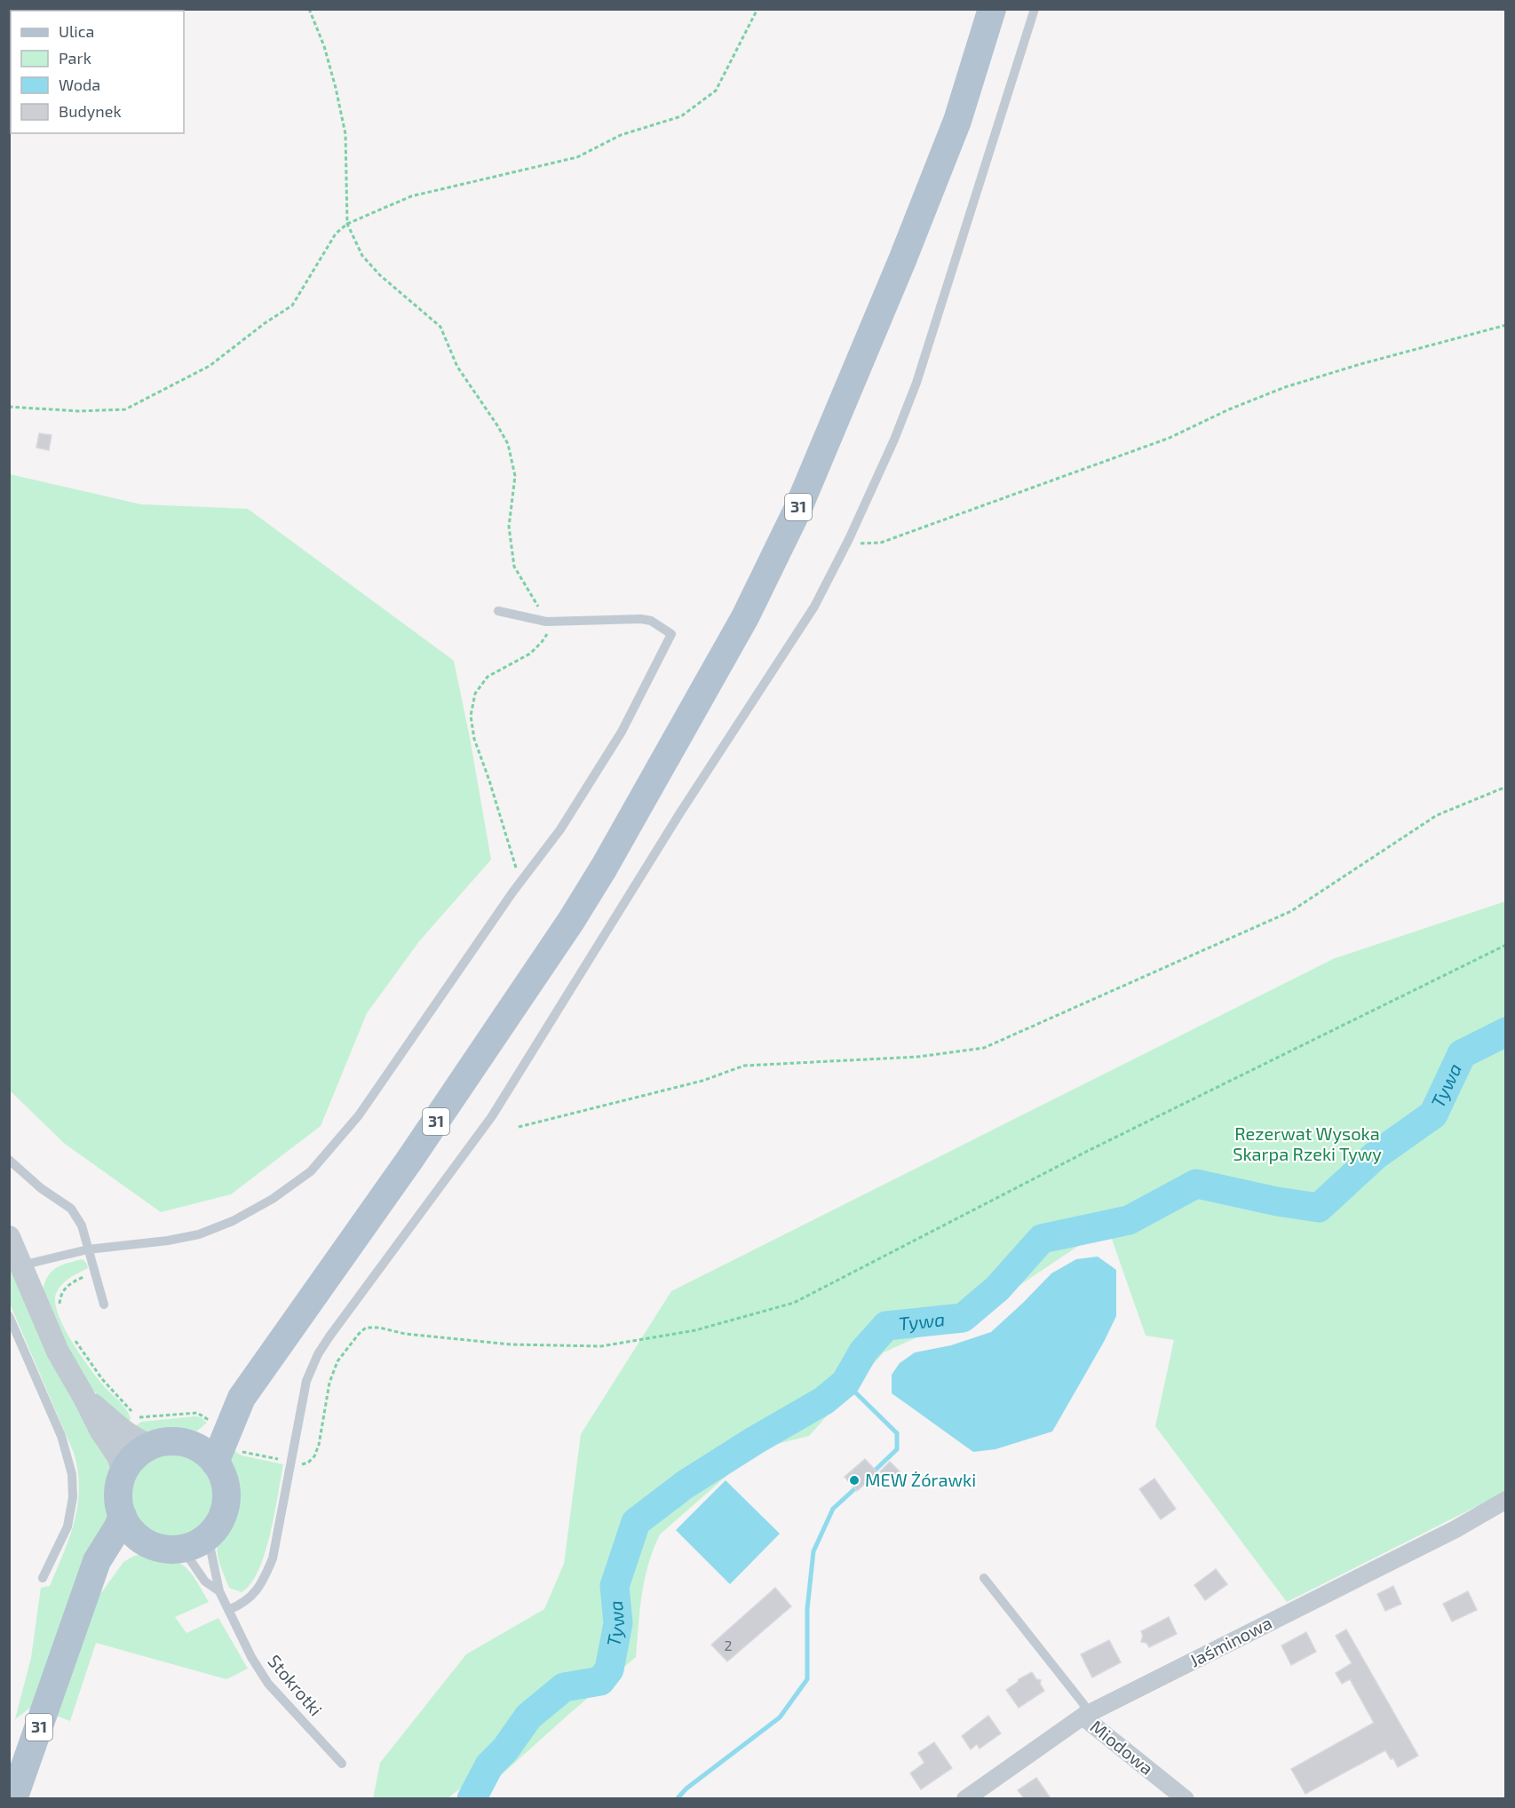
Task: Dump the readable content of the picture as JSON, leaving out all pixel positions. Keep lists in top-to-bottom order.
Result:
{
  "streets": {
    "main road": ["31"],
    "street": ["Jaśminowa", "Miodowa"],
    "lane": ["Stokrotki"]
  },
  "crossings": [
    ["31", "Stokrotki"],
    ["Jaśminowa", "Miodowa"]
  ],
  "water": ["Tywa"],
  "parks": ["Rezerwat Wysoka Skarpa Rzeki Tywy"],
  "places": ["MEW Żórawki"],
  "house_numbers": ["2"],
  "legend": [
    "Ulica",
    "Park",
    "Woda",
    "Budynek"
  ]
}
